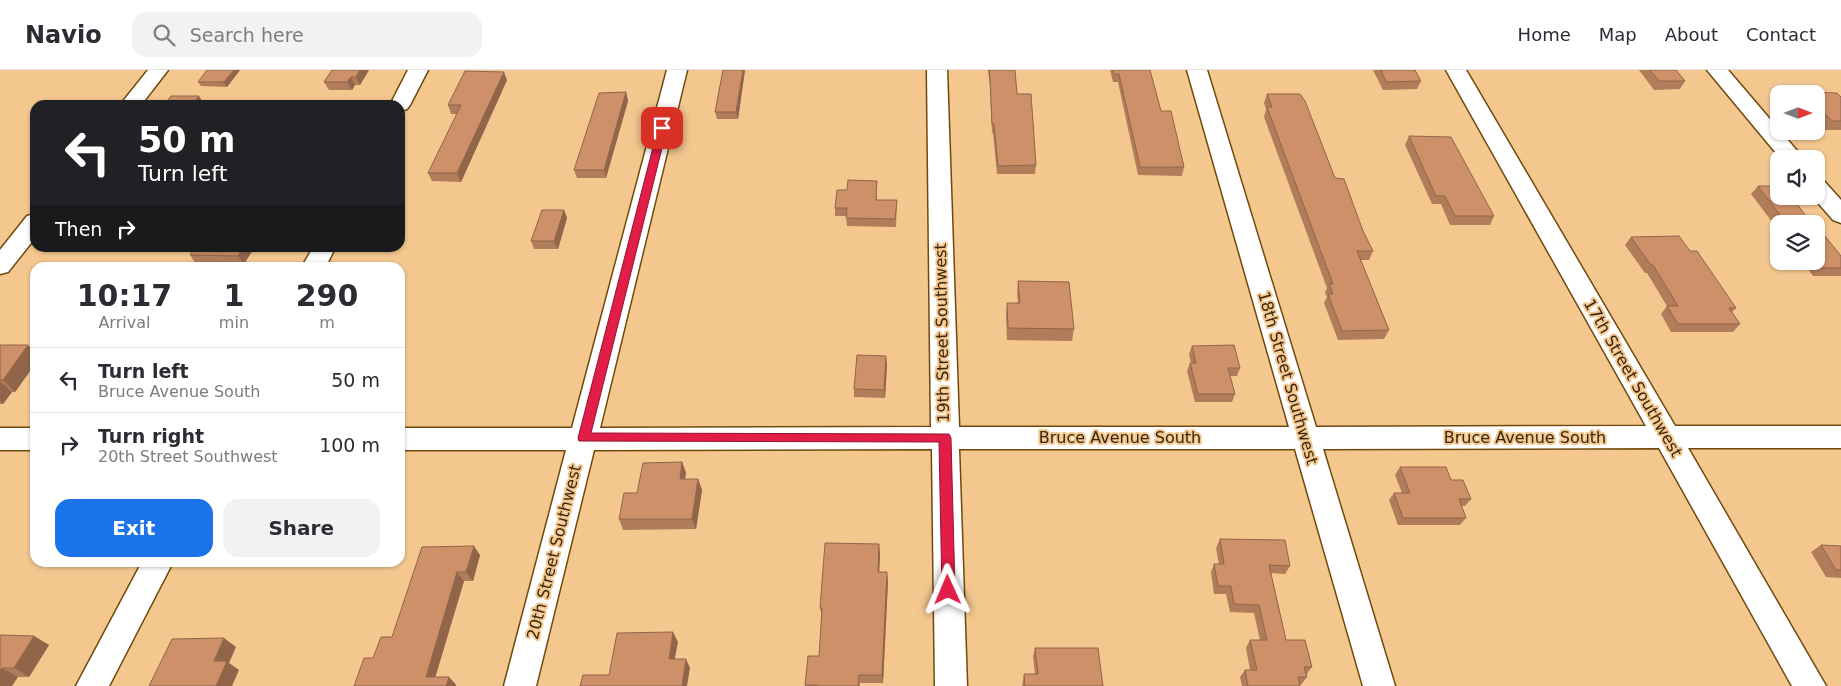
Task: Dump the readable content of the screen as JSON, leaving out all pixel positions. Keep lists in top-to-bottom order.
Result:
{
  "streets": {
    "street": [
      "19th Street Southwest",
      "18th Street Southwest",
      "17th Street Southwest",
      "Bruce Avenue South",
      "20th Street Southwest"
    ]
  },
  "crossings": [
    ["19th Street Southwest", "Bruce Avenue South"],
    ["18th Street Southwest", "Bruce Avenue South"],
    ["17th Street Southwest", "Bruce Avenue South"],
    ["Bruce Avenue South", "20th Street Southwest"]
  ],
  "north": "right",
  "page": {
    "header": "Navio",
    "search": "Search here",
    "nav": [
      "Home",
      "Map",
      "About",
      "Contact"
    ],
    "turn": ["50 m", "Turn left"],
    "then": "Then",
    "eta": [
      "10:17",
      "Arrival",
      "1",
      "min",
      "290",
      "m"
    ],
    "list": [
      {
        "name": "Turn left",
        "note": "Bruce Avenue South",
        "value": "50 m"
      },
      {
        "name": "Turn right",
        "note": "20th Street Southwest",
        "value": "100 m"
      }
    ],
    "buttons": ["Exit", "Share"]
  }
}
